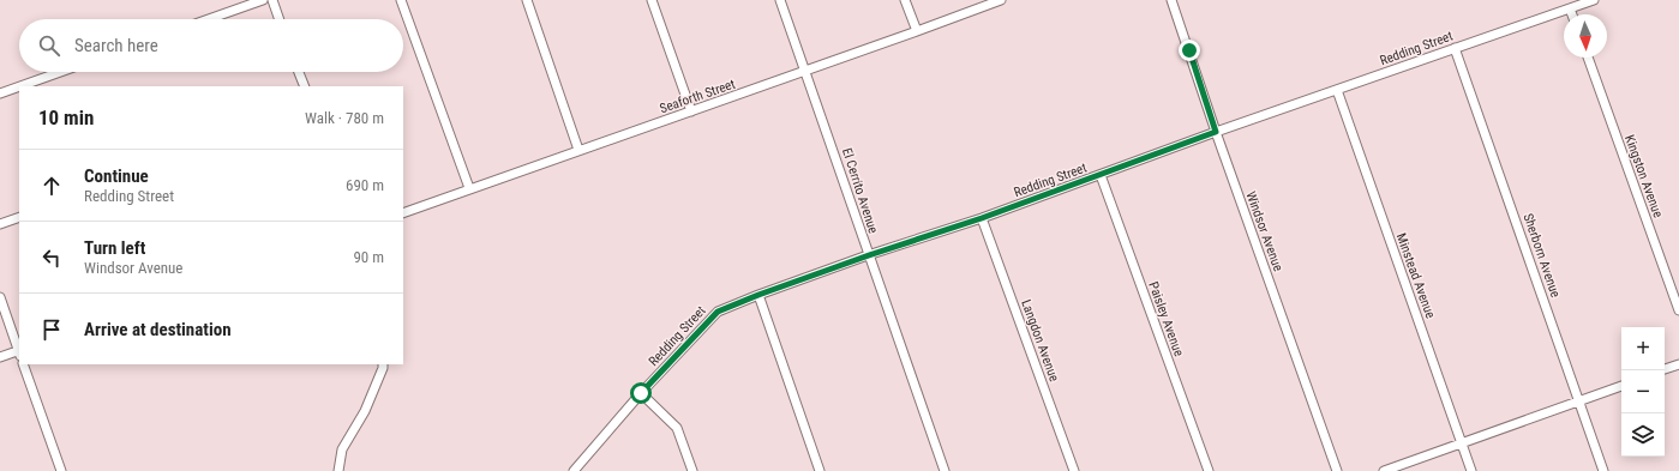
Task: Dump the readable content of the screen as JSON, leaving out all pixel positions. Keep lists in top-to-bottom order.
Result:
{
  "streets": {
    "street": [
      "Redding Street",
      "Seaforth Street",
      "Kingston Avenue",
      "El Cerrito Avenue",
      "Windsor Avenue",
      "Sherborn Avenue",
      "Minstead Avenue",
      "Paisley Avenue",
      "Langdon Avenue"
    ]
  },
  "crossings": [
    ["Redding Street", "El Cerrito Avenue"],
    ["Redding Street", "Windsor Avenue"],
    ["Redding Street", "Sherborn Avenue"],
    ["Redding Street", "Minstead Avenue"],
    ["Redding Street", "Paisley Avenue"],
    ["Redding Street", "Langdon Avenue"],
    ["Seaforth Street", "El Cerrito Avenue"]
  ],
  "north": "bottom",
  "page": {
    "search": "Search here",
    "heading": ["10 min", "Walk · 780 m"],
    "list": [
      ["Continue", "Redding Street", "690 m"],
      ["Turn left", "Windsor Avenue", "90 m"],
      "Arrive at destination"
    ],
    "map_buttons": ["+", "−"]
  }
}
